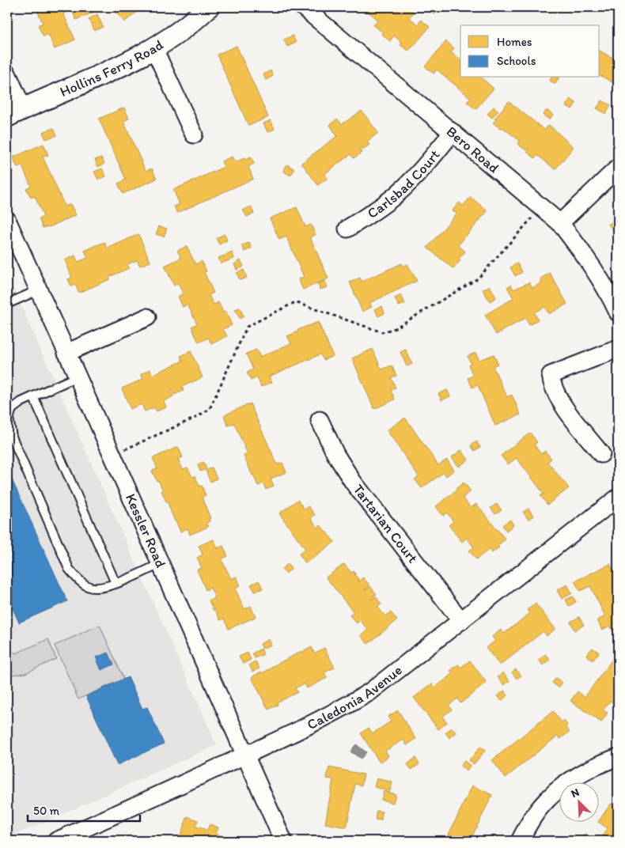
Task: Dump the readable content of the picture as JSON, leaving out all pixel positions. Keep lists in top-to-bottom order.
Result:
{
  "streets": {
    "street": [
      "Hollins Ferry Road",
      "Bero Road",
      "Carlsbad Court",
      "Tartarian Court",
      "Kessler Road",
      "Caledonia Avenue"
    ]
  },
  "crossings": [
    ["Bero Road", "Carlsbad Court"],
    ["Tartarian Court", "Caledonia Avenue"],
    ["Kessler Road", "Caledonia Avenue"]
  ],
  "legend": ["Homes", "Schools"],
  "scale_bar": "50 m",
  "north": "top left"
}
